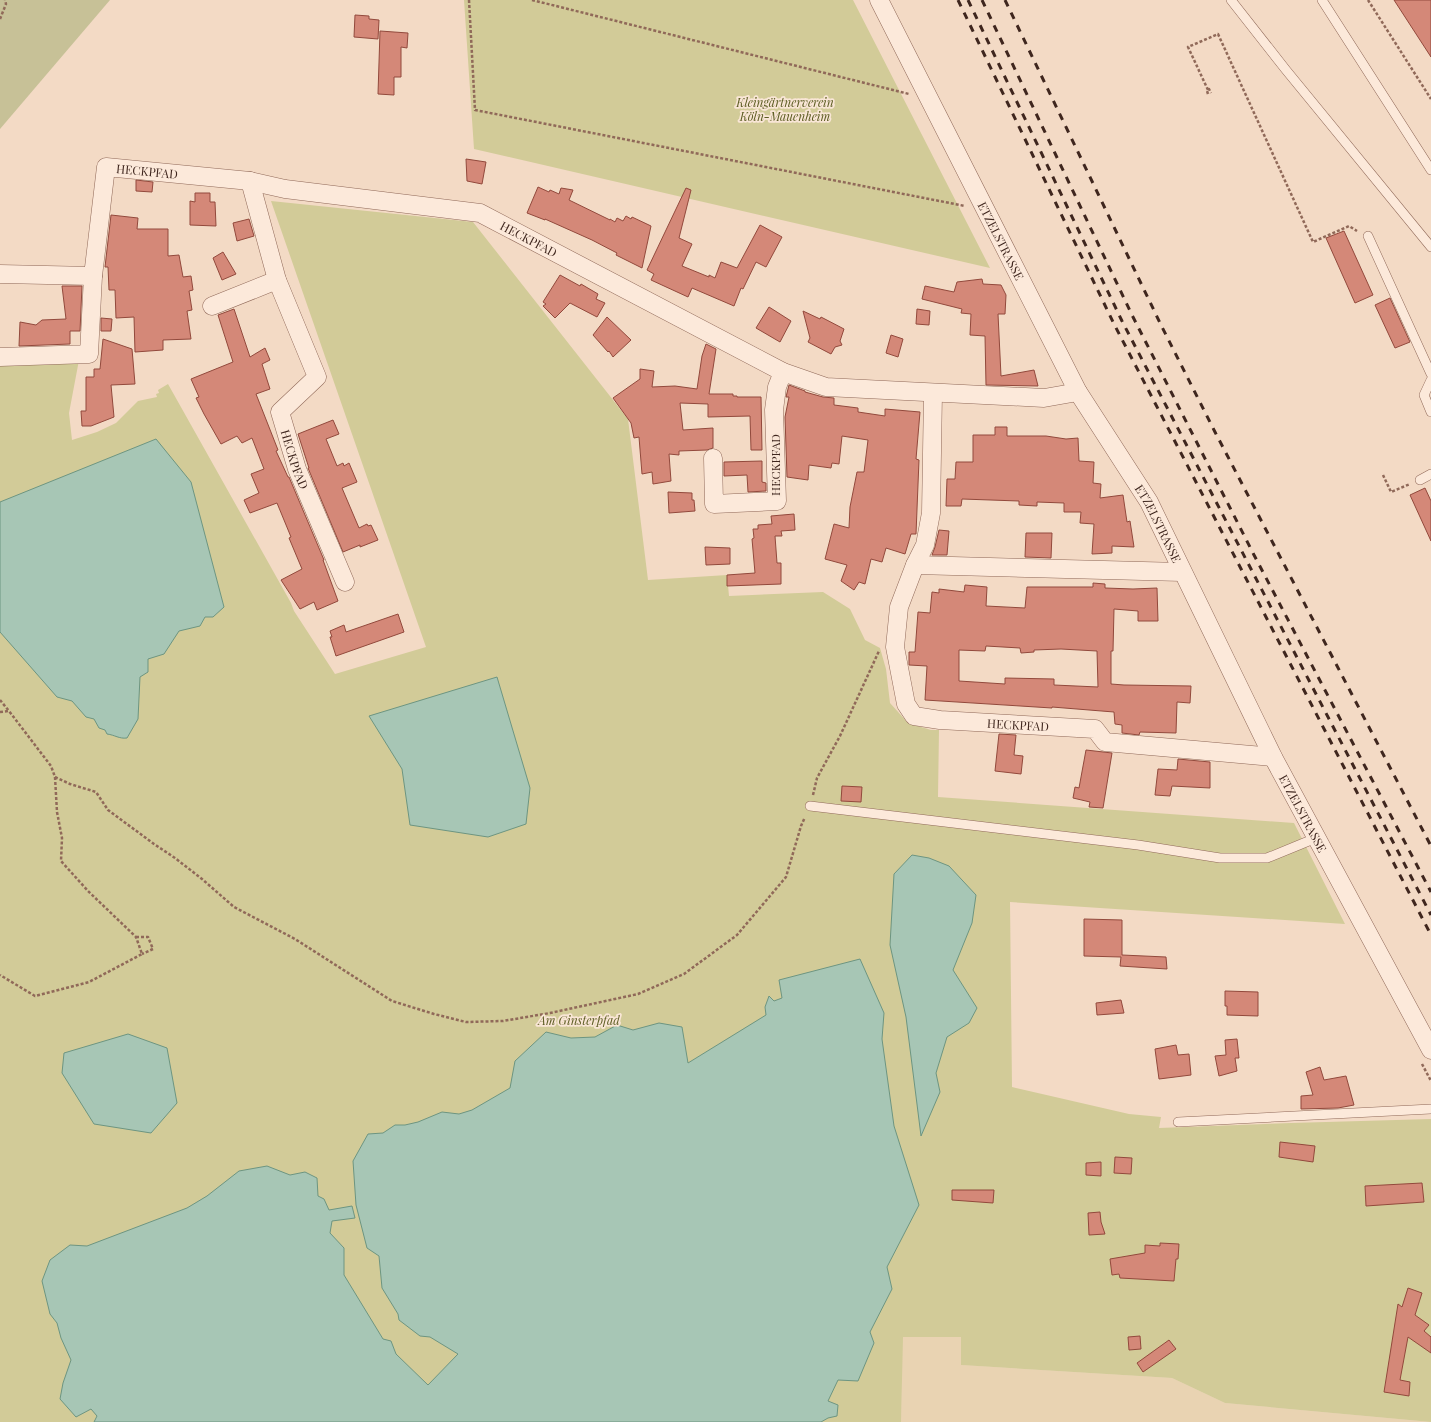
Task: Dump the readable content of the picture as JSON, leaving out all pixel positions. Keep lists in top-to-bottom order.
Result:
{
  "streets": {
    "street": ["HECKPFAD", "ETZELSTRASSE"]
  },
  "crossings": [
    ["HECKPFAD", "ETZELSTRASSE"]
  ],
  "parks": ["Kleingärtnerverein Köln-Mauenheim", "Am Ginsterpfad"]
}
